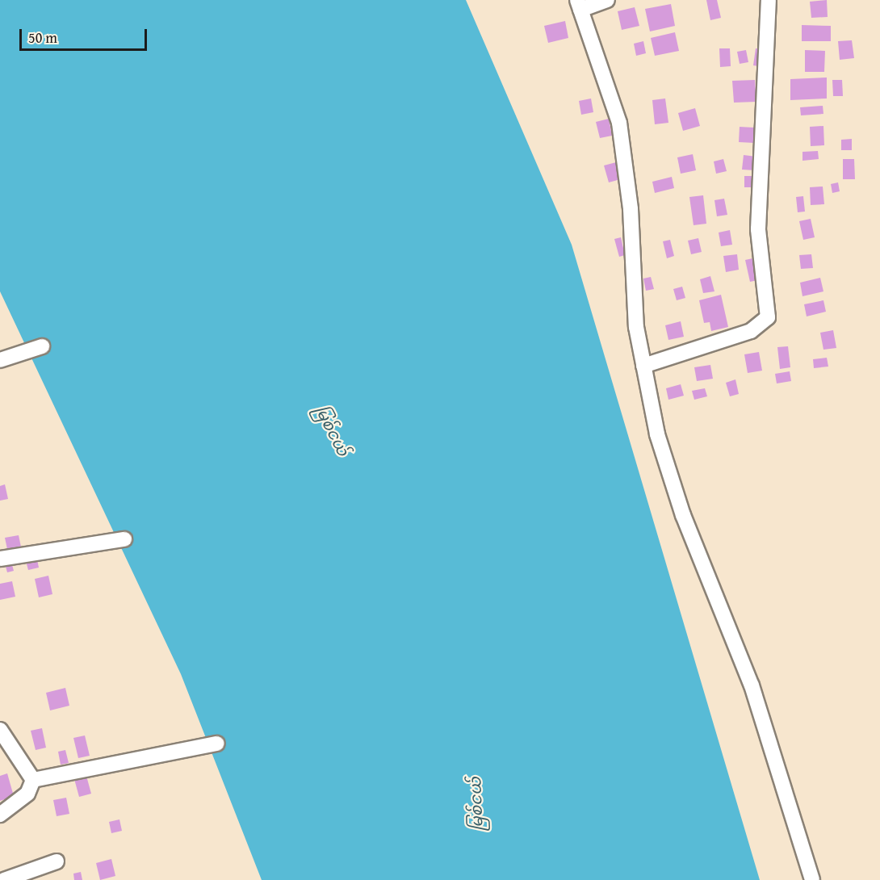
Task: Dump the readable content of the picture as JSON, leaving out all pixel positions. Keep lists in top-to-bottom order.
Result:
{
  "water": ["မြစ်ငယ်"],
  "scale_bar": "50 m"
}
